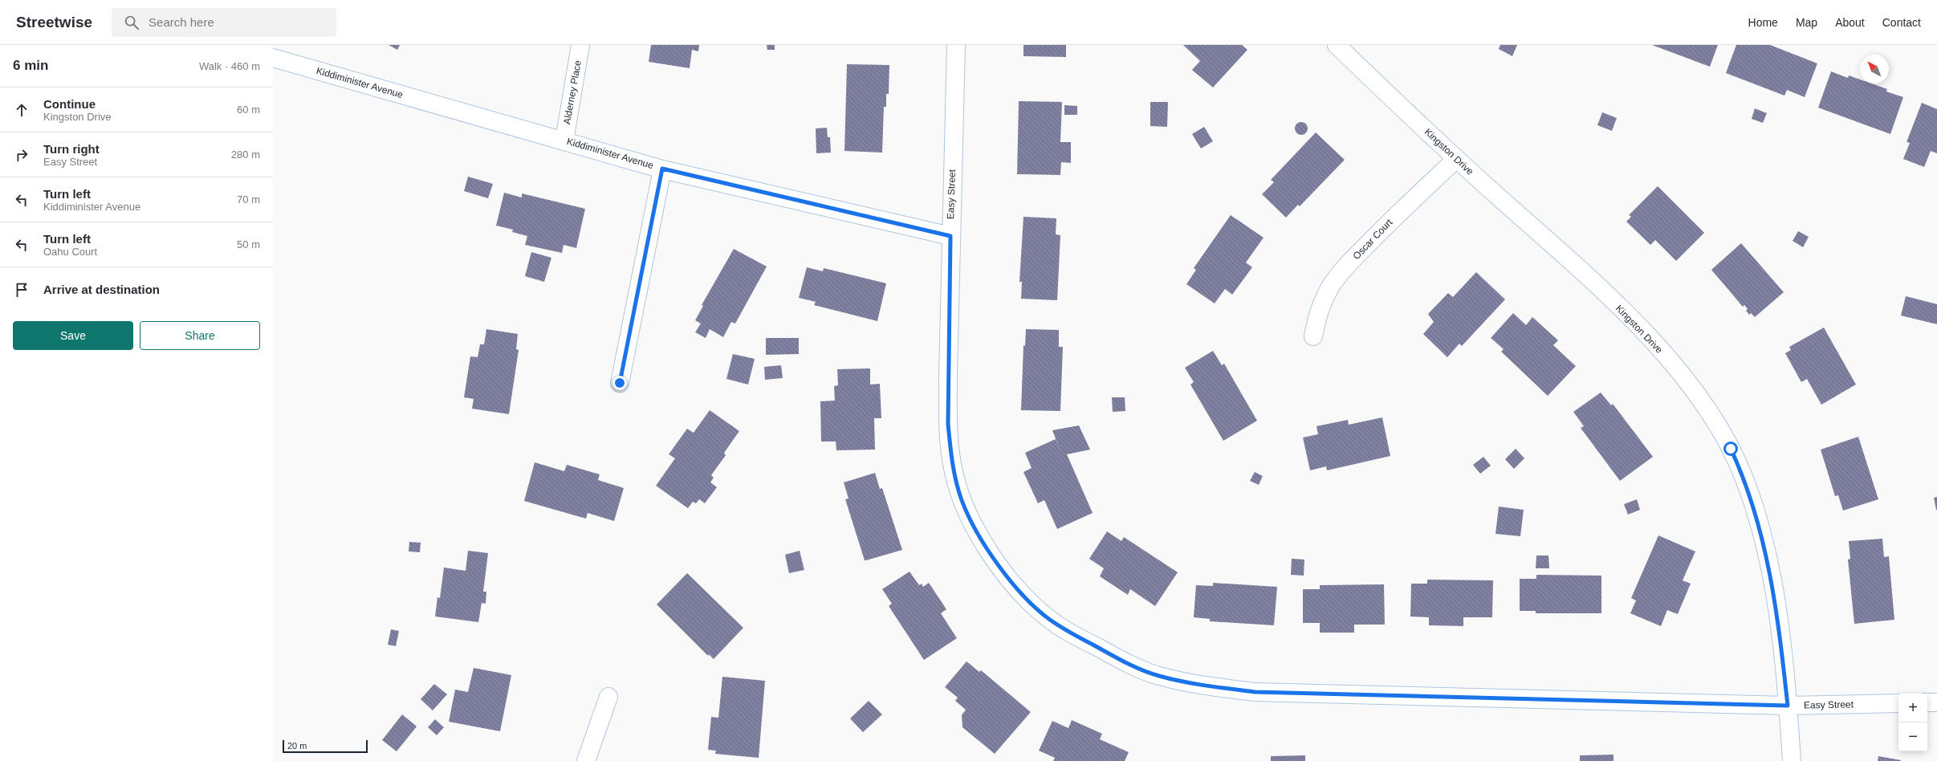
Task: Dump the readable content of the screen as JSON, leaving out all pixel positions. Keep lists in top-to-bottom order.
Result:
{
  "streets": {
    "street": [
      "Kiddiminister Avenue",
      "Alderney Place",
      "Kingston Drive",
      "Easy Street",
      "Oscar Court"
    ]
  },
  "crossings": [
    ["Kiddiminister Avenue", "Alderney Place"],
    ["Kiddiminister Avenue", "Easy Street"],
    ["Kingston Drive", "Easy Street"],
    ["Kingston Drive", "Oscar Court"]
  ],
  "scale_bar": "20 m",
  "north": "top left",
  "page": {
    "header": "Streetwise",
    "search": "Search here",
    "nav": [
      "Home",
      "Map",
      "About",
      "Contact"
    ],
    "heading": ["6 min", "Walk · 460 m"],
    "list": [
      ["Continue", "Kingston Drive", "60 m"],
      ["Turn right", "Easy Street", "280 m"],
      ["Turn left", "Kiddiminister Avenue", "70 m"],
      ["Turn left", "Oahu Court", "50 m"],
      "Arrive at destination"
    ],
    "buttons": ["Save", "Share"],
    "map_buttons": ["+", "−"],
    "scale": "20 m"
  }
}
